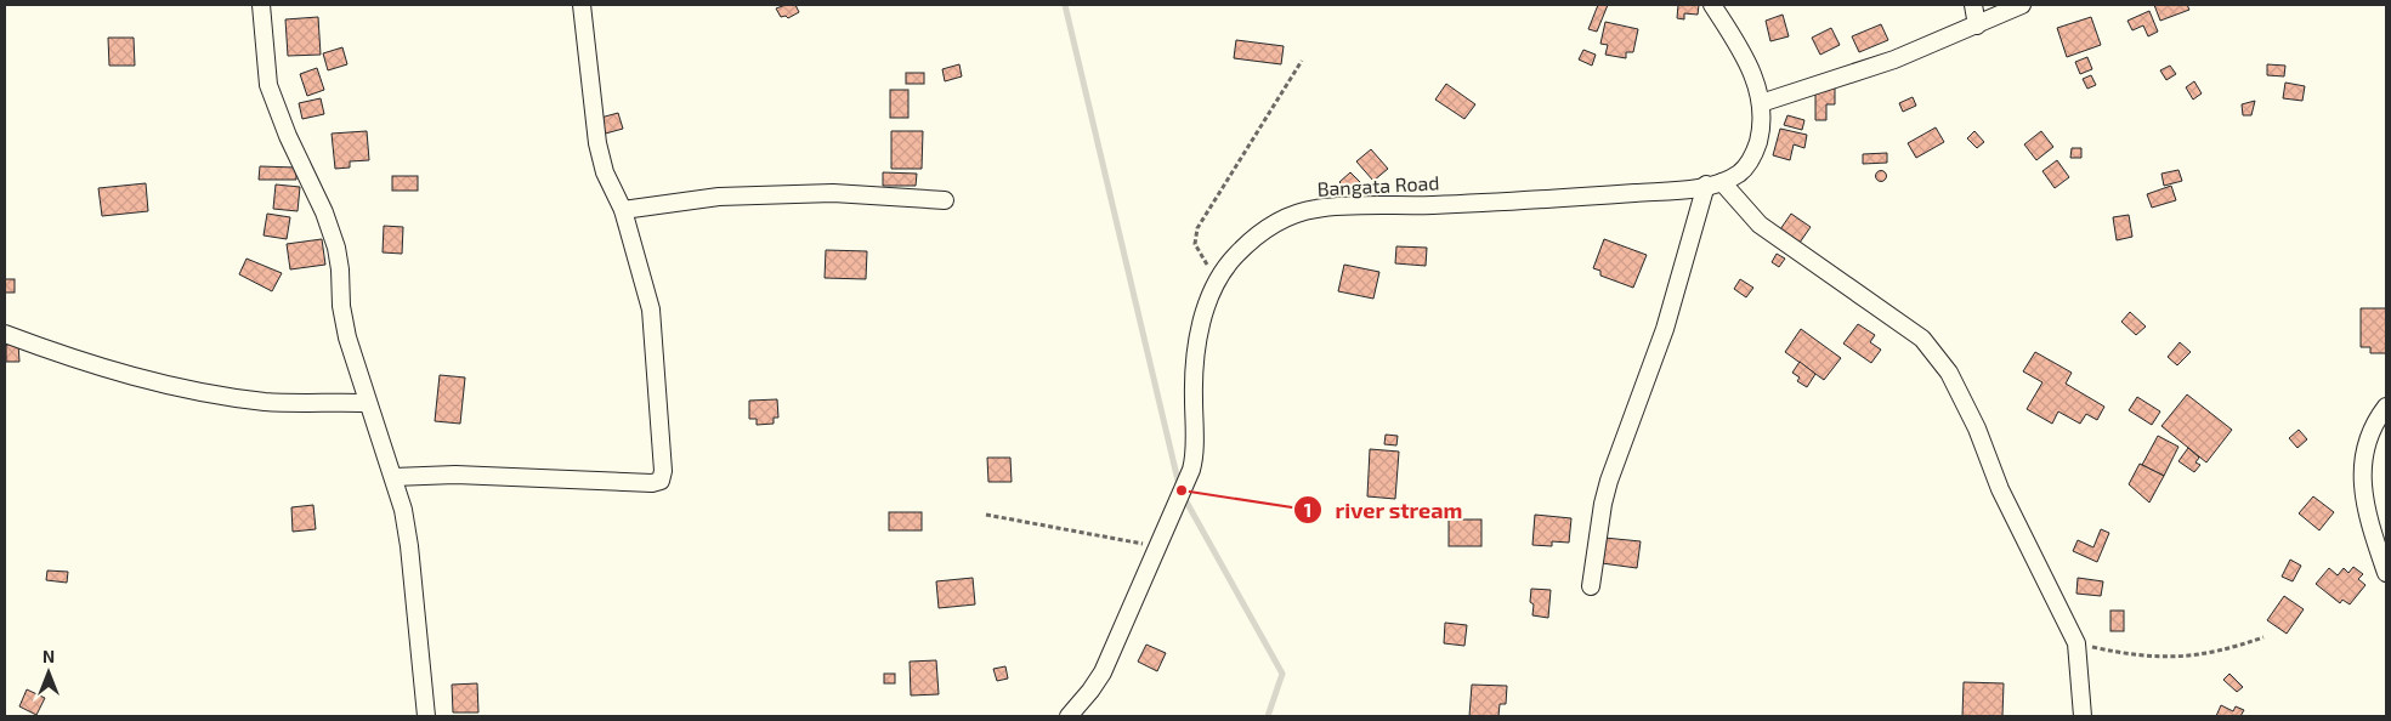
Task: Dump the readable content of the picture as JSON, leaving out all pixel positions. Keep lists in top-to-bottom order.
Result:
{
  "streets": {
    "street": ["Bangata Road"]
  },
  "places": ["river stream"],
  "north": "top"
}
